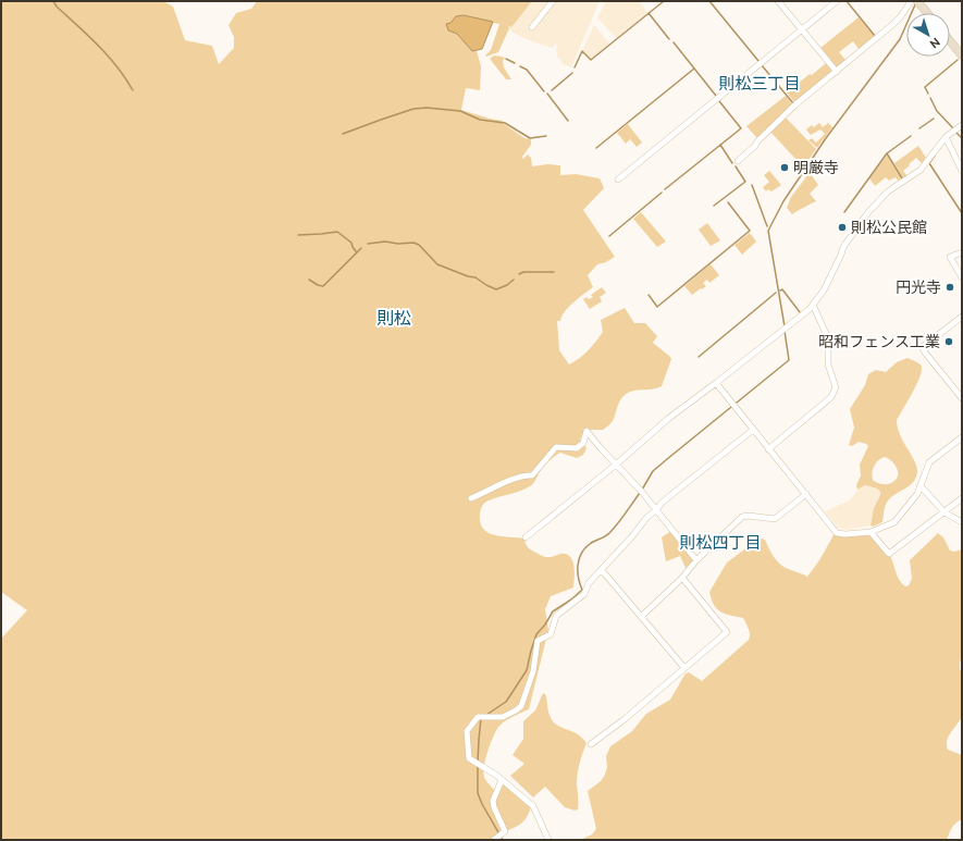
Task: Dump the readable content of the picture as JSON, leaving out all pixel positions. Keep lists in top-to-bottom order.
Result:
{
  "districts": ["則松三丁目", "則松", "則松四丁目"],
  "places": [
    "明厳寺",
    "則松公民館",
    "円光寺",
    "昭和フェンス工業"
  ],
  "north": "bottom right"
}
